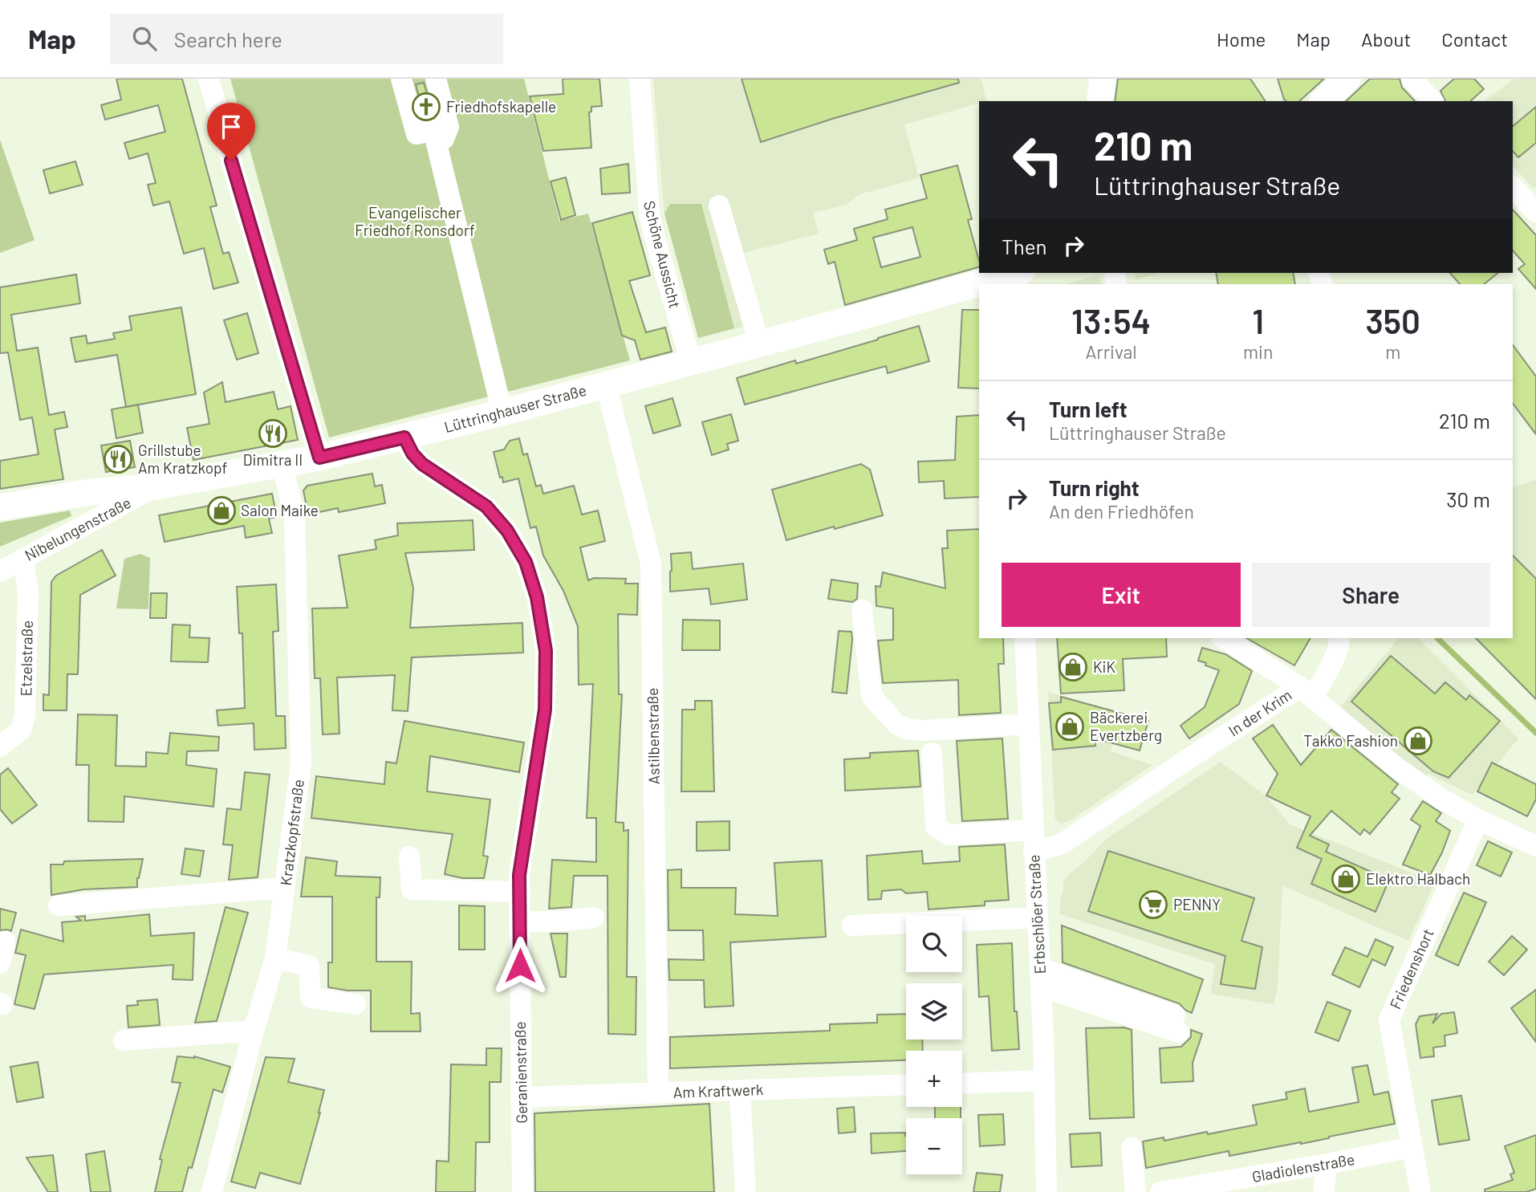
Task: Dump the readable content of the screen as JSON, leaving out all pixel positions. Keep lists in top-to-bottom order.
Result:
{
  "streets": {
    "main road": ["Lüttringhauser Straße"],
    "street": [
      "Schöne Aussicht",
      "Nibelungenstraße",
      "Etzelstraße",
      "In der Krim",
      "Astilbenstraße",
      "Kratzkopfstraße",
      "Erbschlöer Straße",
      "Friedenshort",
      "Geranienstraße",
      "Am Kraftwerk",
      "Gladiolenstraße"
    ]
  },
  "crossings": [
    ["Schöne Aussicht", "Lüttringhauser Straße"],
    ["Lüttringhauser Straße", "Nibelungenstraße"],
    ["Lüttringhauser Straße", "Astilbenstraße"],
    ["Lüttringhauser Straße", "Kratzkopfstraße"],
    ["Lüttringhauser Straße", "Geranienstraße"],
    ["Nibelungenstraße", "Etzelstraße"],
    ["In der Krim", "Erbschlöer Straße"],
    ["In der Krim", "Friedenshort"],
    ["Astilbenstraße", "Am Kraftwerk"],
    ["Friedenshort", "Gladiolenstraße"],
    ["Geranienstraße", "Am Kraftwerk"]
  ],
  "parks": ["Evangelischer Friedhof Ronsdorf"],
  "places": {
    "church": ["Friedhofskapelle"],
    "restaurant": ["Dimitra II", "Grillstube Am Kratzkopf"],
    "shop": [
      "Salon Maike",
      "KiK",
      "Bäckerei Evertzberg",
      "Takko Fashion",
      "Elektro Halbach"
    ],
    "supermarket": ["PENNY"]
  },
  "page": {
    "header": "Map",
    "search": "Search here",
    "nav": [
      "Home",
      "Map",
      "About",
      "Contact"
    ],
    "turn": ["210 m", "Lüttringhauser Straße"],
    "then": "Then",
    "eta": [
      "13:54",
      "Arrival",
      "1",
      "min",
      "350",
      "m"
    ],
    "list": [
      {
        "name": "Turn left",
        "note": "Lüttringhauser Straße",
        "value": "210 m"
      },
      {
        "name": "Turn right",
        "note": "An den Friedhöfen",
        "value": "30 m"
      }
    ],
    "buttons": ["Exit", "Share"],
    "map_buttons": ["+", "−"]
  }
}
